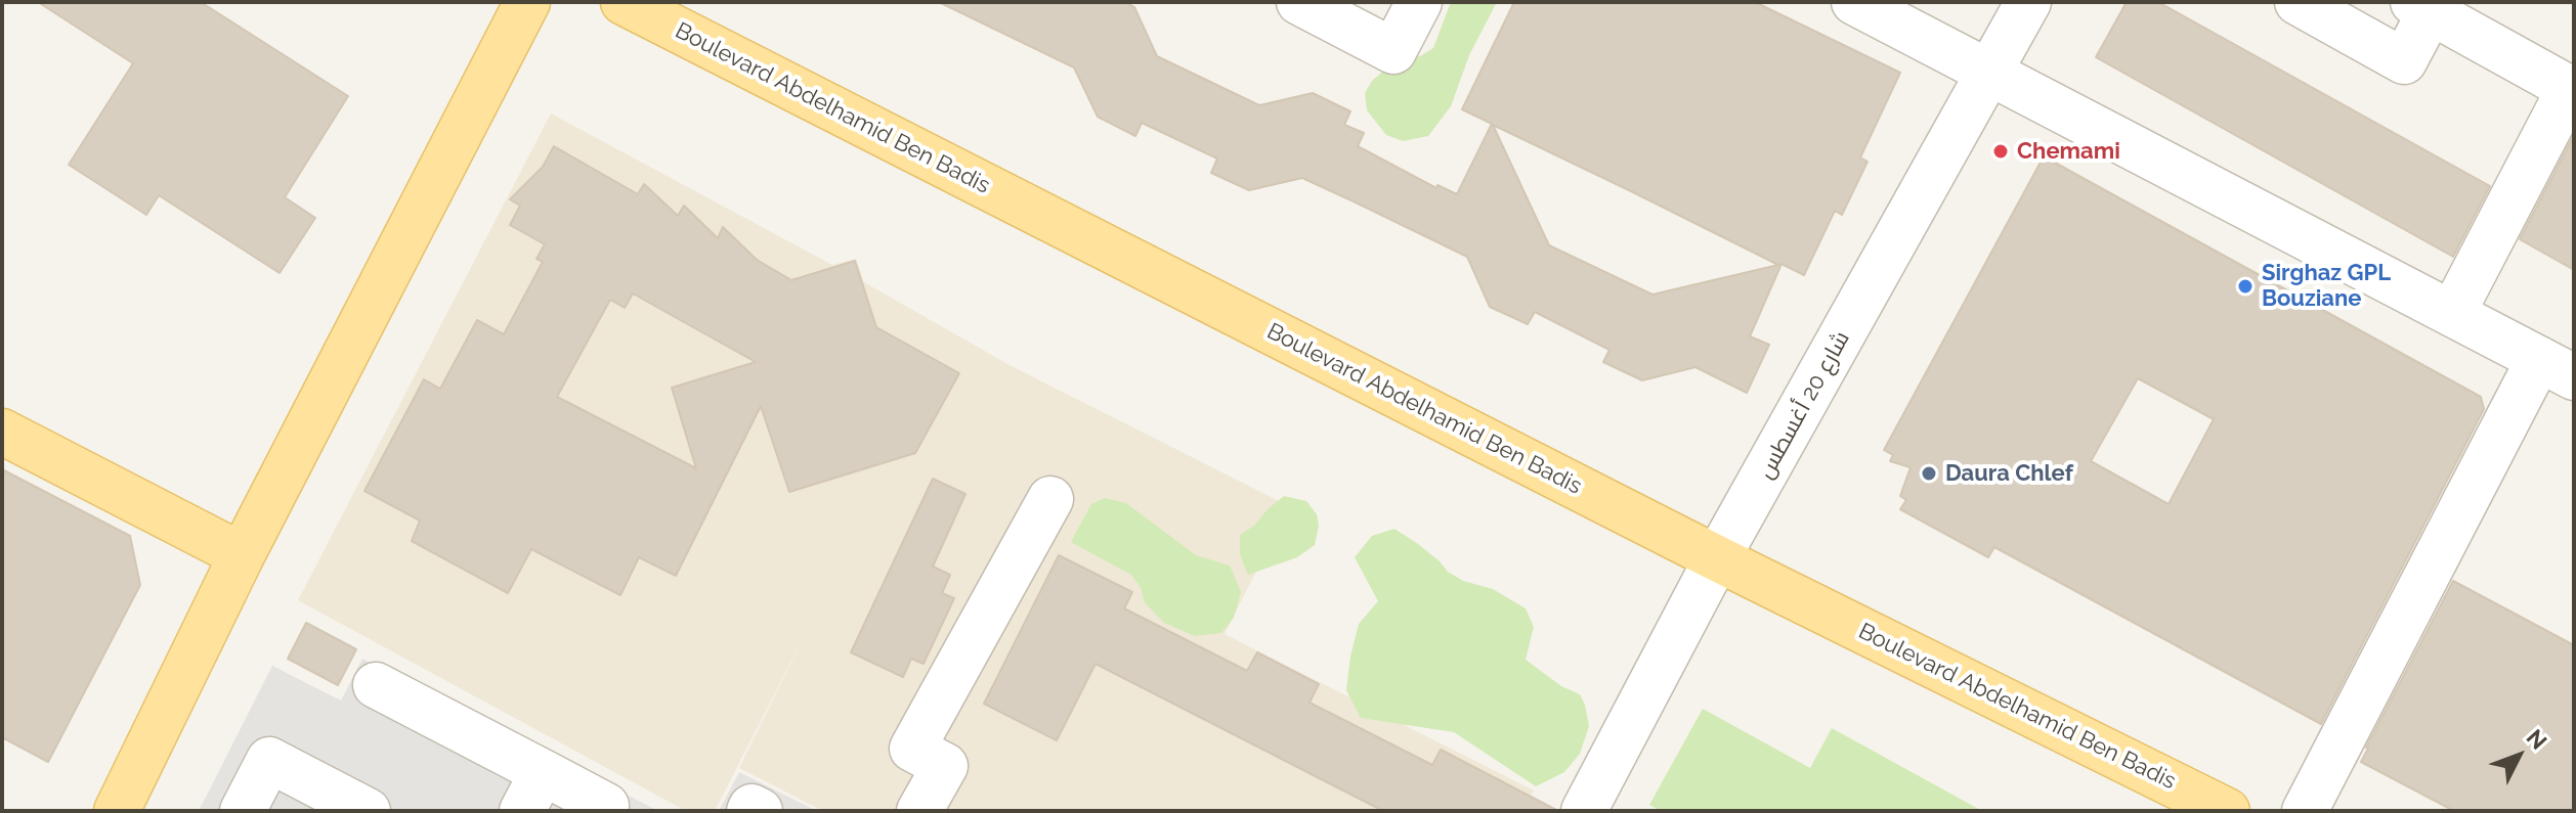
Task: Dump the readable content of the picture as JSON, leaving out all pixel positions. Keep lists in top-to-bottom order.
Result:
{
  "streets": {
    "main road": ["Boulevard Abdelhamid Ben Badis"],
    "street": ["شارع 20 أغسطس"]
  },
  "crossings": [
    ["Boulevard Abdelhamid Ben Badis", "شارع 20 أغسطس"]
  ],
  "places": ["Chemami", "Sirghaz GPL Bouziane", "Daura Chlef"],
  "north": "top right"
}
